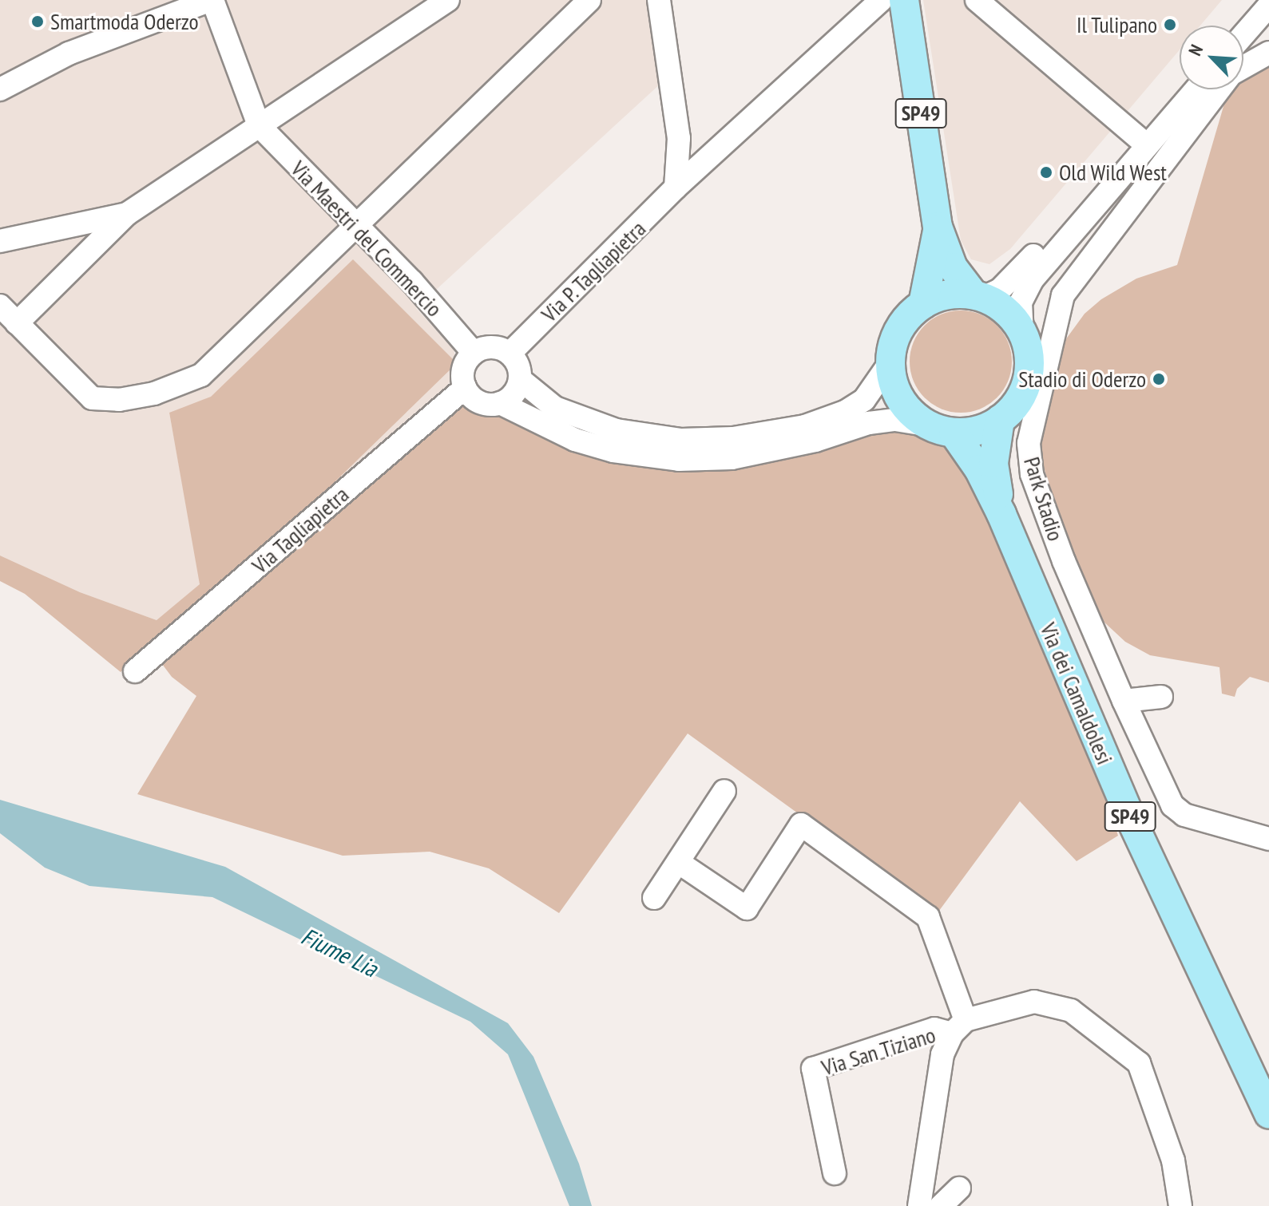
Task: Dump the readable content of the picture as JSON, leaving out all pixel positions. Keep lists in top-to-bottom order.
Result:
{
  "streets": {
    "main road": ["SP49", "Via dei Camaldolesi"],
    "street": [
      "Via Maestri del Commercio",
      "Via P. Tagliapietra",
      "Park Stadio",
      "Via Tagliapietra",
      "Via San Tiziano"
    ]
  },
  "crossings": [
    ["SP49", "Via dei Camaldolesi"],
    ["Via Maestri del Commercio", "Via P. Tagliapietra"],
    ["Via Maestri del Commercio", "Via Tagliapietra"],
    ["Via P. Tagliapietra", "Via Tagliapietra"]
  ],
  "water": ["Fiume Lia"],
  "places": [
    "Smartmoda Oderzo",
    "Il Tulipano",
    "Old Wild West",
    "Stadio di Oderzo"
  ],
  "north": "top left"
}
